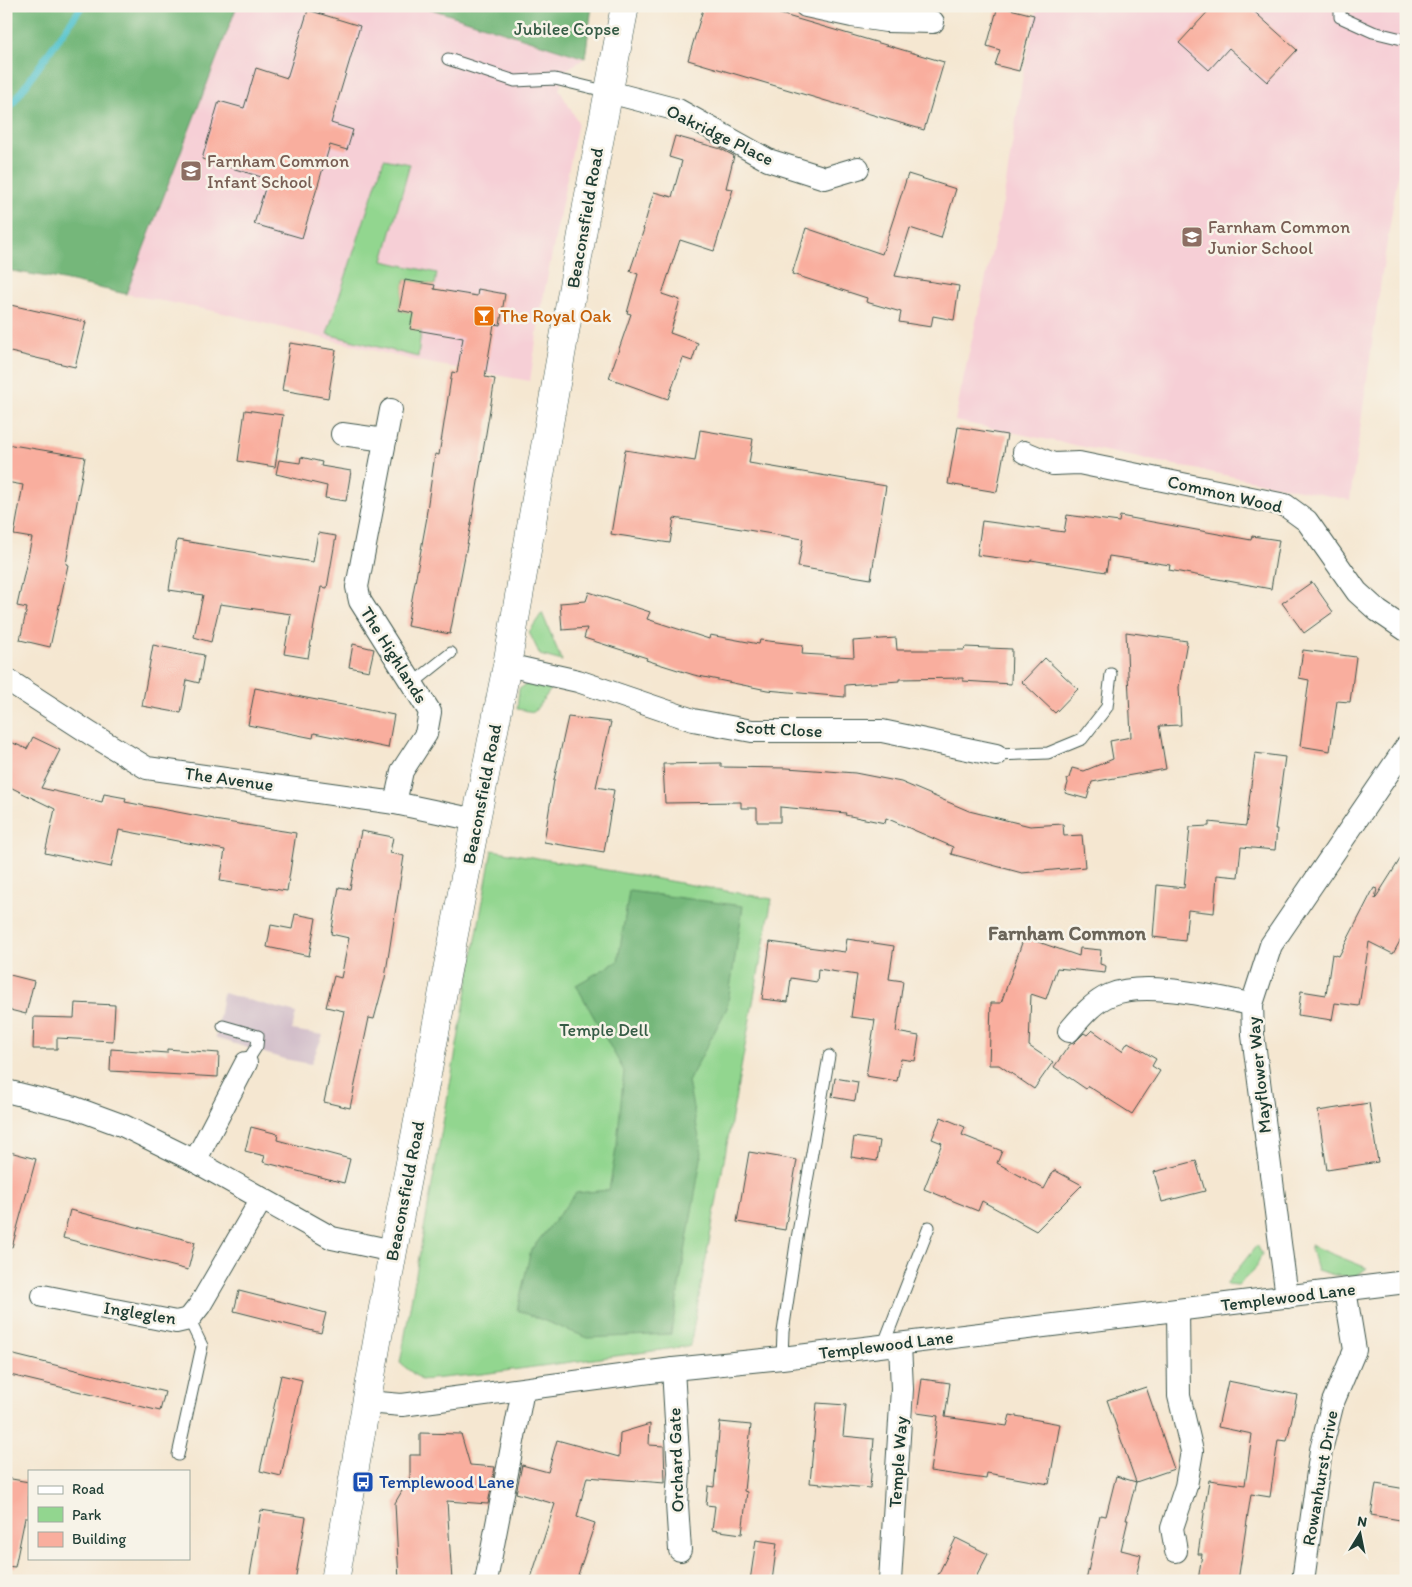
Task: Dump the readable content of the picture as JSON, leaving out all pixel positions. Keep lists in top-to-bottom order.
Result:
{
  "streets": {
    "main road": ["Beaconsfield Road"],
    "street": [
      "Oakridge Place",
      "Common Wood",
      "The Highlands",
      "Scott Close",
      "The Avenue",
      "Mayflower Way",
      "Templewood Lane",
      "Ingleglen",
      "Orchard Gate",
      "Temple Way",
      "Rowanhurst Drive"
    ]
  },
  "crossings": [
    ["Oakridge Place", "Beaconsfield Road"],
    ["Beaconsfield Road", "Scott Close"],
    ["Beaconsfield Road", "The Avenue"],
    ["Beaconsfield Road", "Templewood Lane"],
    ["The Highlands", "The Avenue"],
    ["Mayflower Way", "Templewood Lane"],
    ["Templewood Lane", "Orchard Gate"],
    ["Templewood Lane", "Temple Way"],
    ["Templewood Lane", "Rowanhurst Drive"]
  ],
  "districts": ["Farnham Common"],
  "parks": ["Jubilee Copse", "Temple Dell"],
  "places": {
    "school or university": ["Farnham Common Infant School", "Farnham Common Junior School"],
    "bar": ["The Royal Oak"],
    "bus stop": ["Templewood Lane"]
  },
  "legend": ["Road", "Park", "Building"],
  "north": "top"
}
